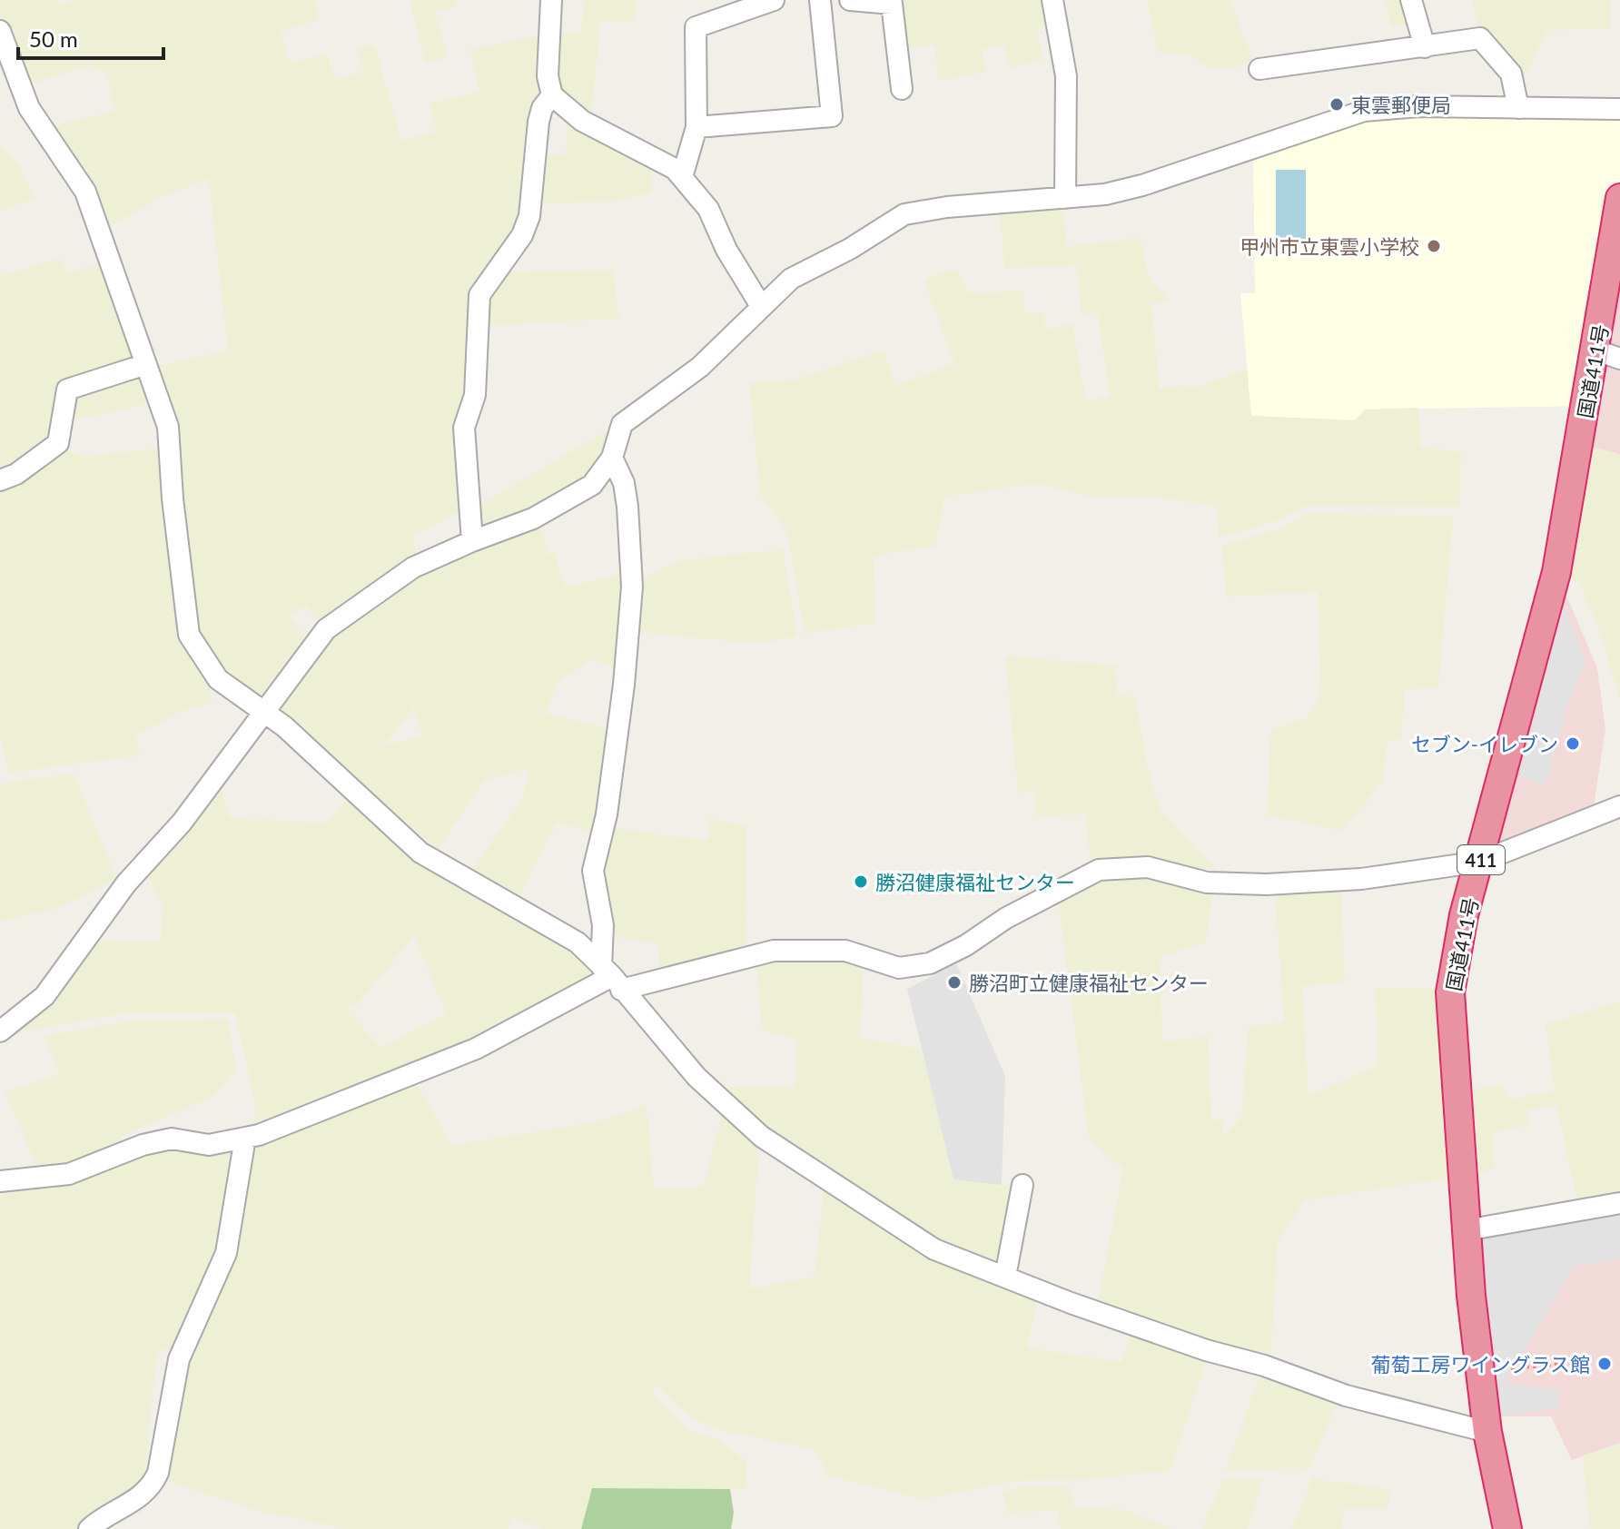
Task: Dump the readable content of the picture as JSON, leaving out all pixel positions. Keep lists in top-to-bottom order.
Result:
{
  "streets": {
    "highway": ["国道411号", "411"]
  },
  "places": [
    "東雲郵便局",
    "甲州市立東雲小学校",
    "セブン-イレブン",
    "勝沼健康福祉センター",
    "勝沼町立健康福祉センター",
    "葡萄工房ワイングラス館"
  ],
  "scale_bar": "50 m"
}
